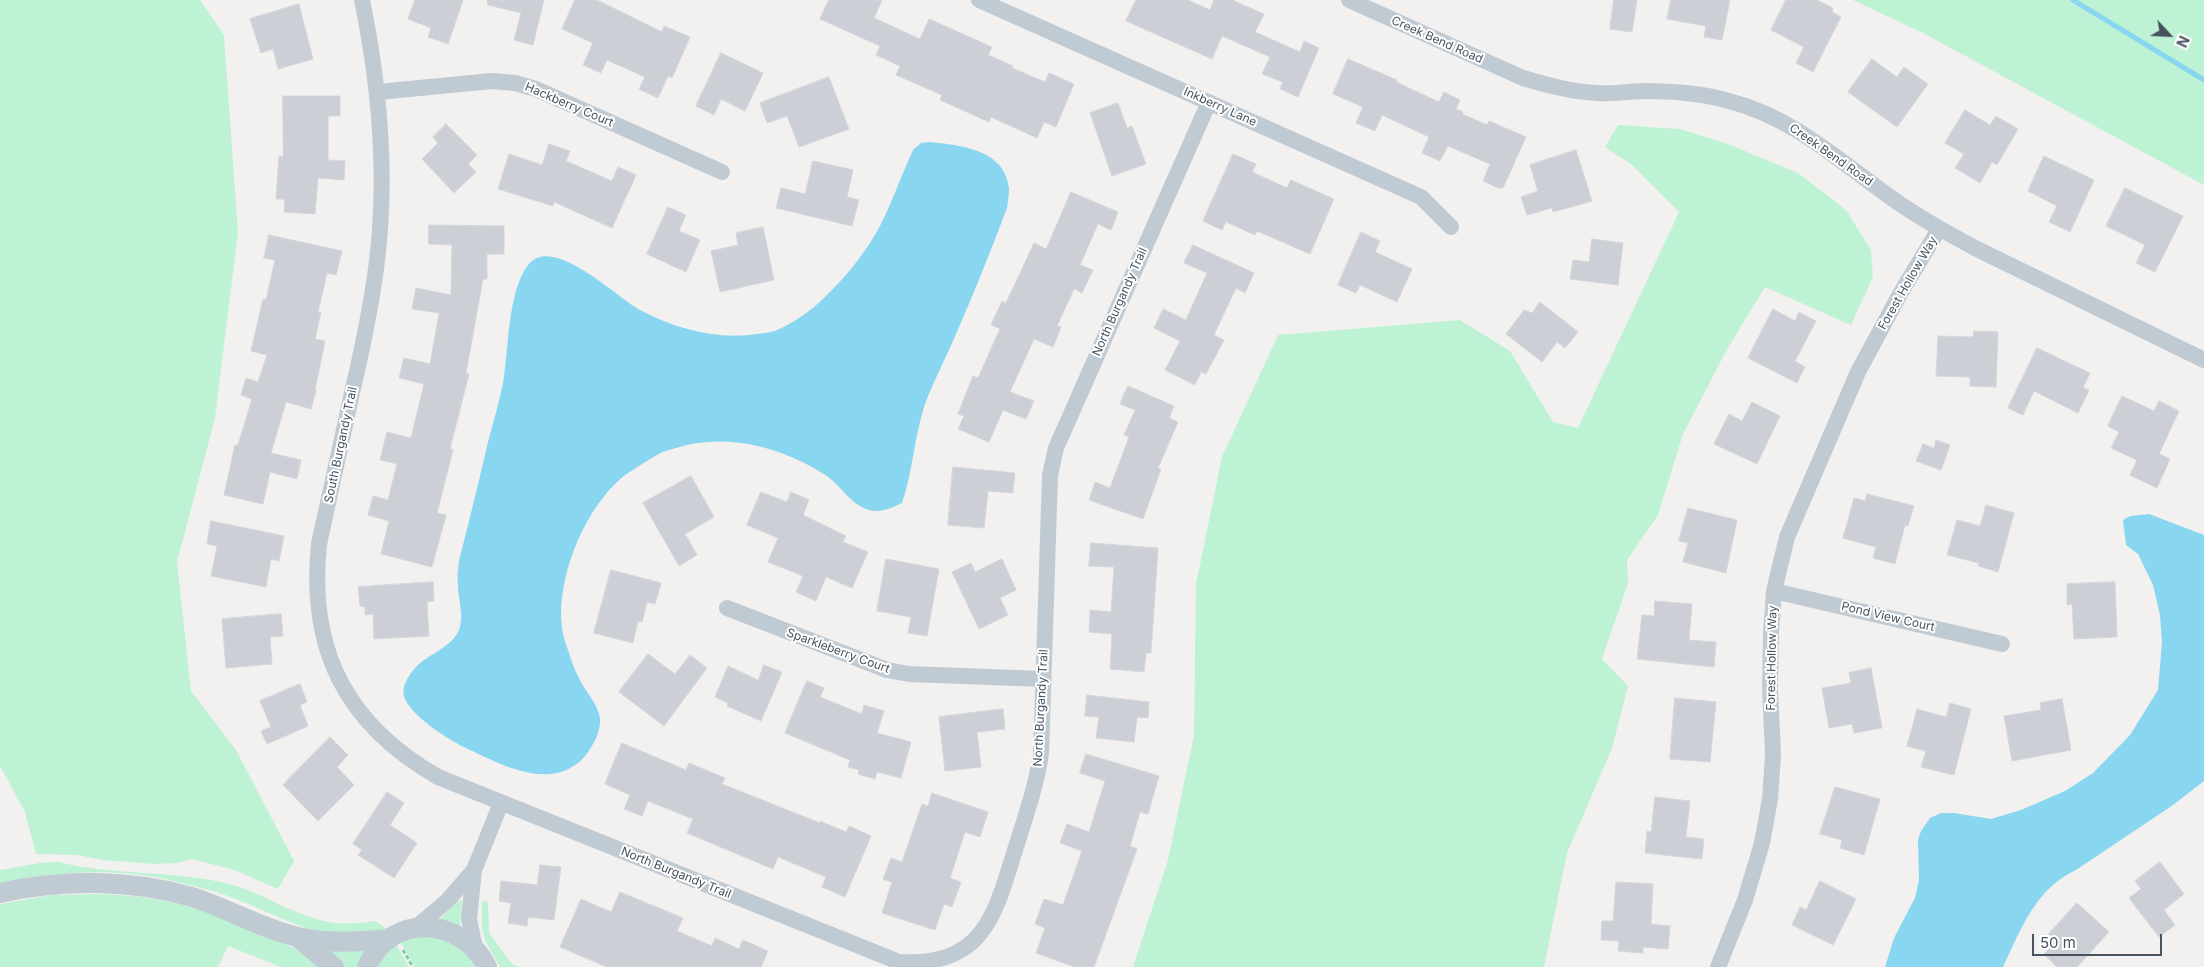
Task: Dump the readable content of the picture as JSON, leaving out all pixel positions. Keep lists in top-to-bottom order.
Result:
{
  "streets": {
    "street": [
      "Creek Bend Road",
      "Hackberry Court",
      "Inkberry Lane",
      "Forest Hollow Way",
      "North Burgandy Trail",
      "South Burgandy Trail",
      "Pond View Court",
      "Sparkleberry Court"
    ]
  },
  "crossings": [
    ["Creek Bend Road", "Forest Hollow Way"],
    ["Hackberry Court", "South Burgandy Trail"],
    ["Inkberry Lane", "North Burgandy Trail"],
    ["Forest Hollow Way", "Pond View Court"],
    ["North Burgandy Trail", "South Burgandy Trail"],
    ["North Burgandy Trail", "Sparkleberry Court"]
  ],
  "scale_bar": "50 m",
  "north": "bottom right"
}
